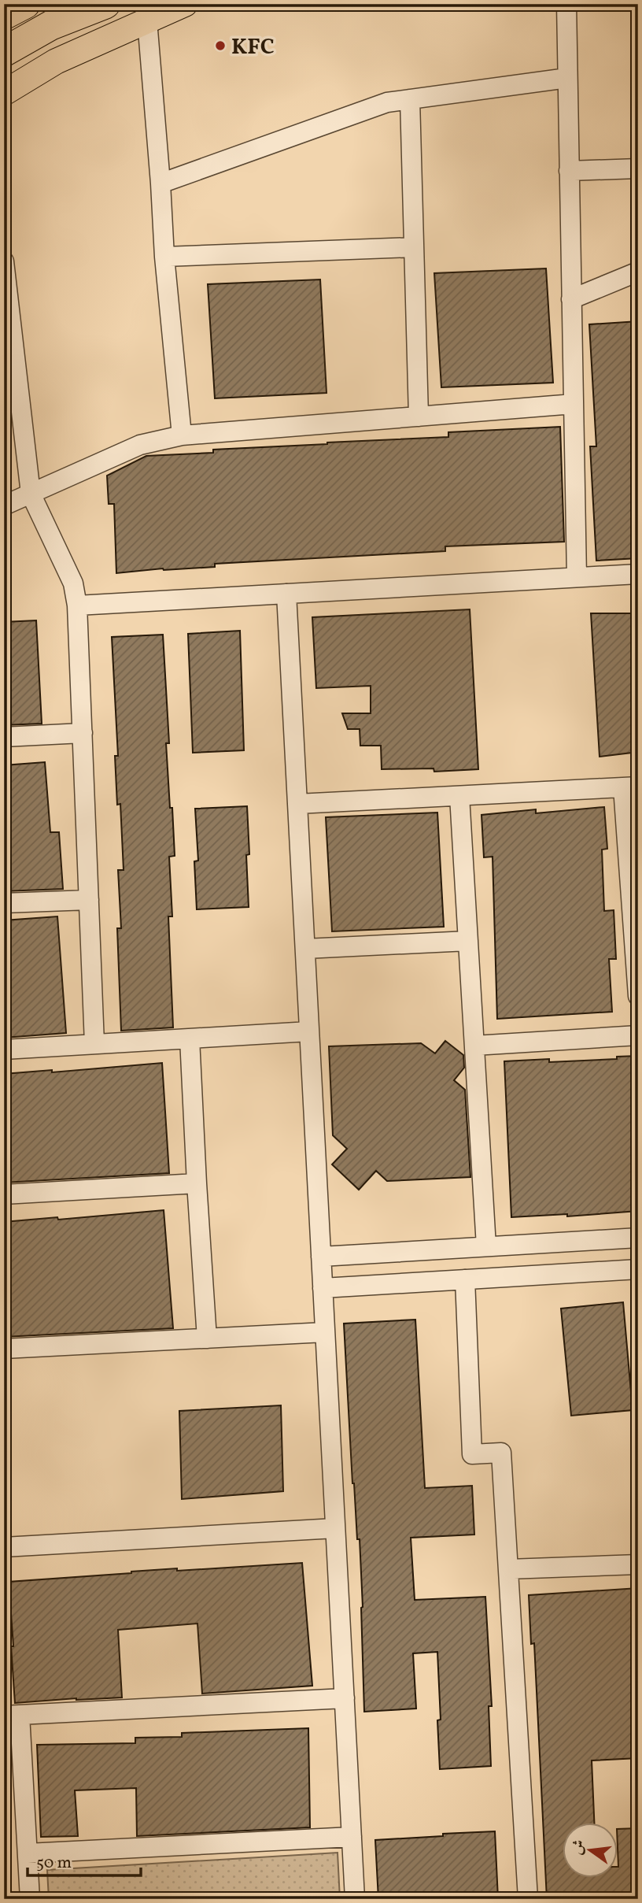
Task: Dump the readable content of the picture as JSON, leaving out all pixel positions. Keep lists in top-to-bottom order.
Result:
{
  "places": ["KFC"],
  "scale_bar": "50 m",
  "north": "left"
}
